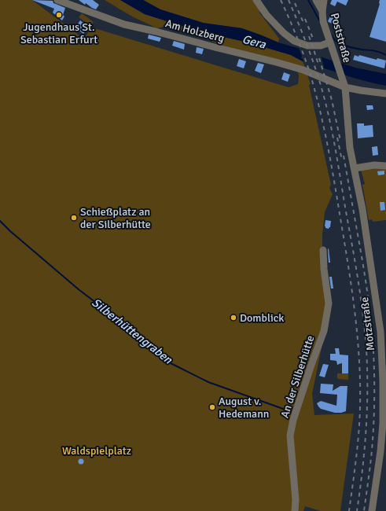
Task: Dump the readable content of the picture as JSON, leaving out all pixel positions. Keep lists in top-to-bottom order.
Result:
{
  "streets": {
    "street": [
      "Am Holzberg",
      "Poststraße",
      "Motzstraße",
      "An der Silberhütte"
    ]
  },
  "crossings": [
    ["Am Holzberg", "Poststraße"],
    ["Am Holzberg", "Motzstraße"],
    ["Poststraße", "Motzstraße"]
  ],
  "water": ["Gera", "Silberhüttengraben"],
  "parks": ["Waldspielplatz"],
  "places": [
    "Jugendhaus St. Sebastian Erfurt",
    "Schießplatz an der Silberhütte",
    "Domblick",
    "August v. Hedemann"
  ]
}
